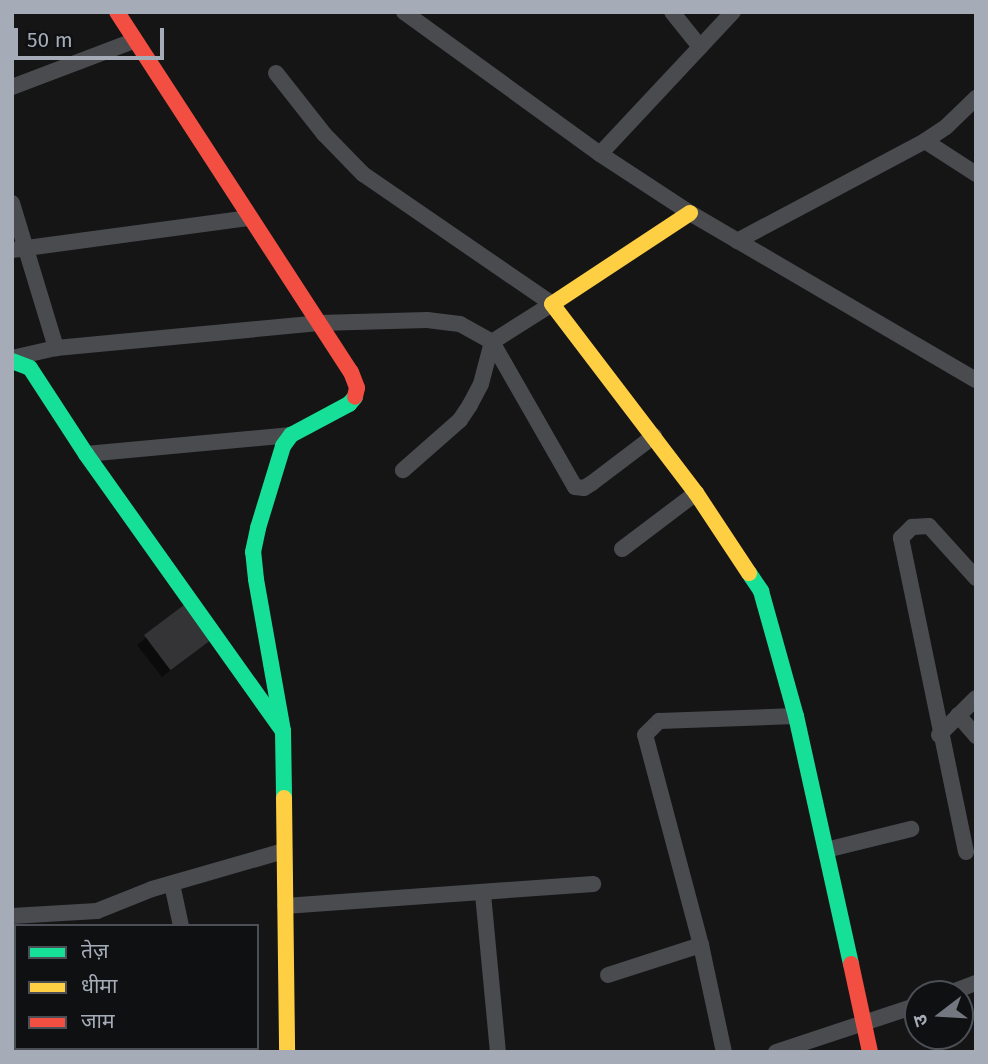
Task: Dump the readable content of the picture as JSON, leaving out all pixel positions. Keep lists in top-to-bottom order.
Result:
{
  "legend": ["तेज़", "धीमा", "जाम"],
  "scale_bar": "50 m",
  "north": "left"
}
